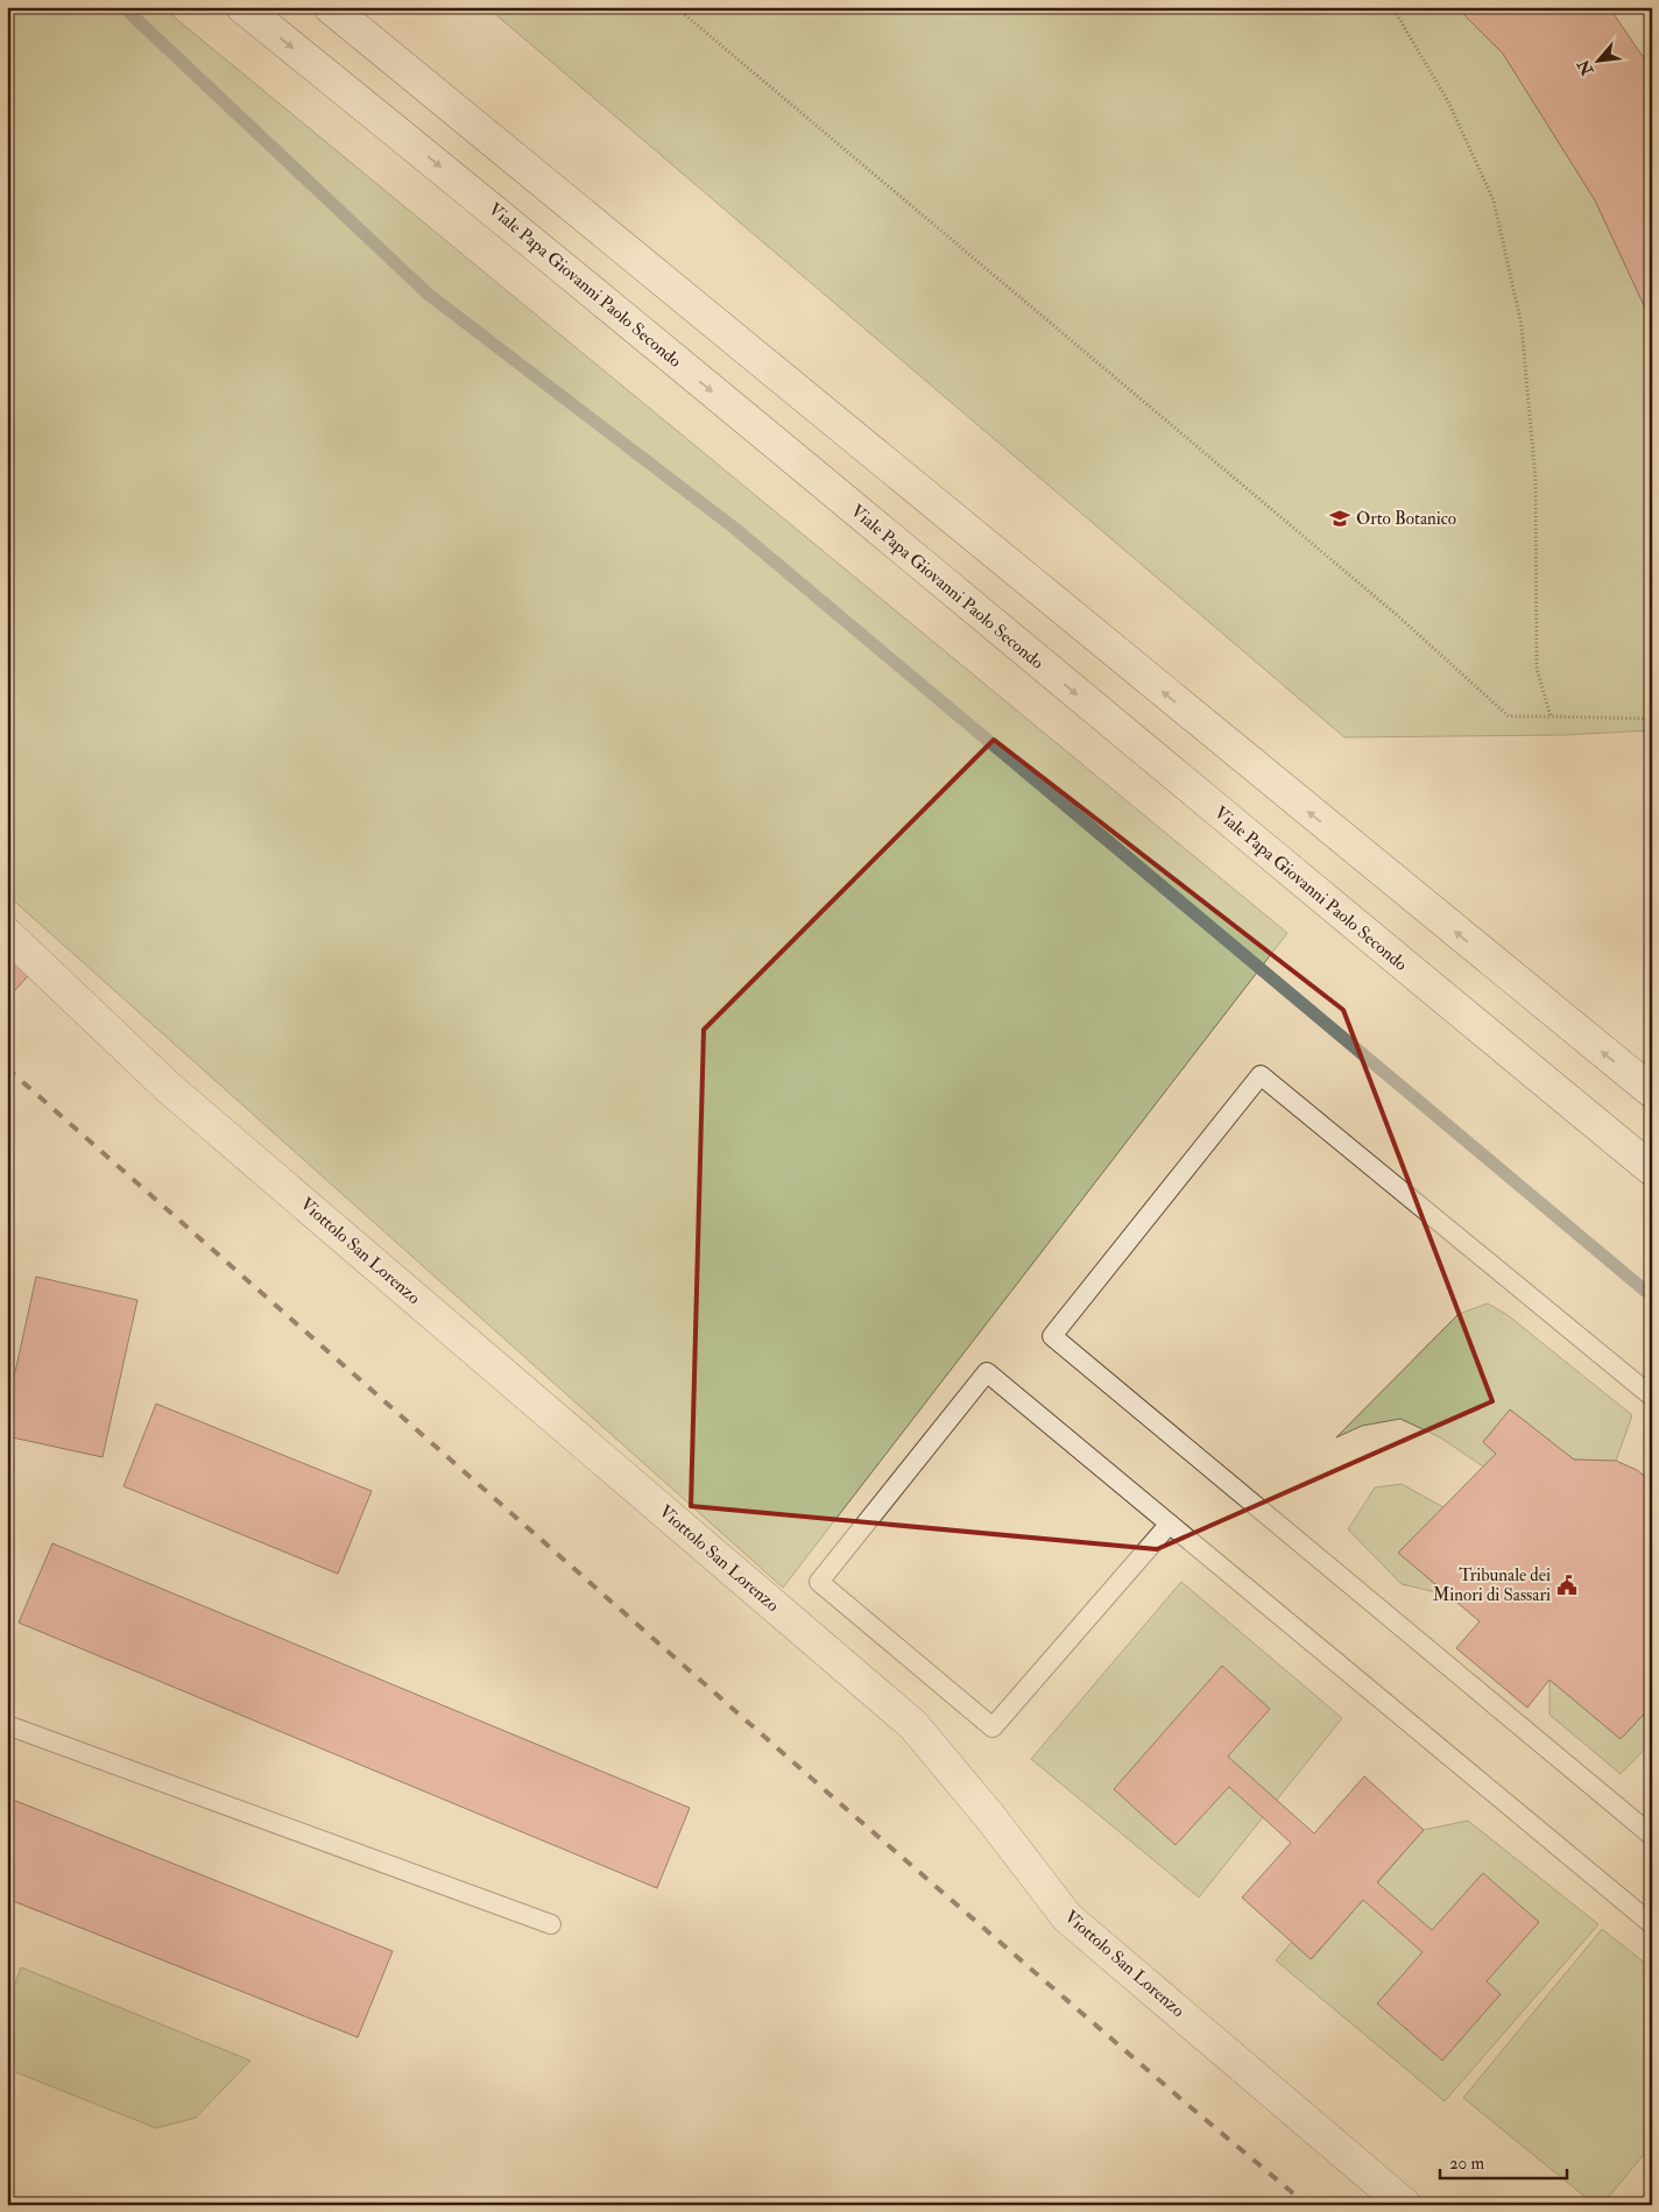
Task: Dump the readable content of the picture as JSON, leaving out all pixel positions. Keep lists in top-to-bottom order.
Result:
{
  "streets": {
    "main road": ["Viale Papa Giovanni Paolo Secondo", "Viottolo San Lorenzo"]
  },
  "places": {
    "school or university": ["Orto Botanico"],
    "public building": ["Tribunale dei Minori di Sassari"]
  },
  "scale_bar": "20 m",
  "north": "bottom left"
}
